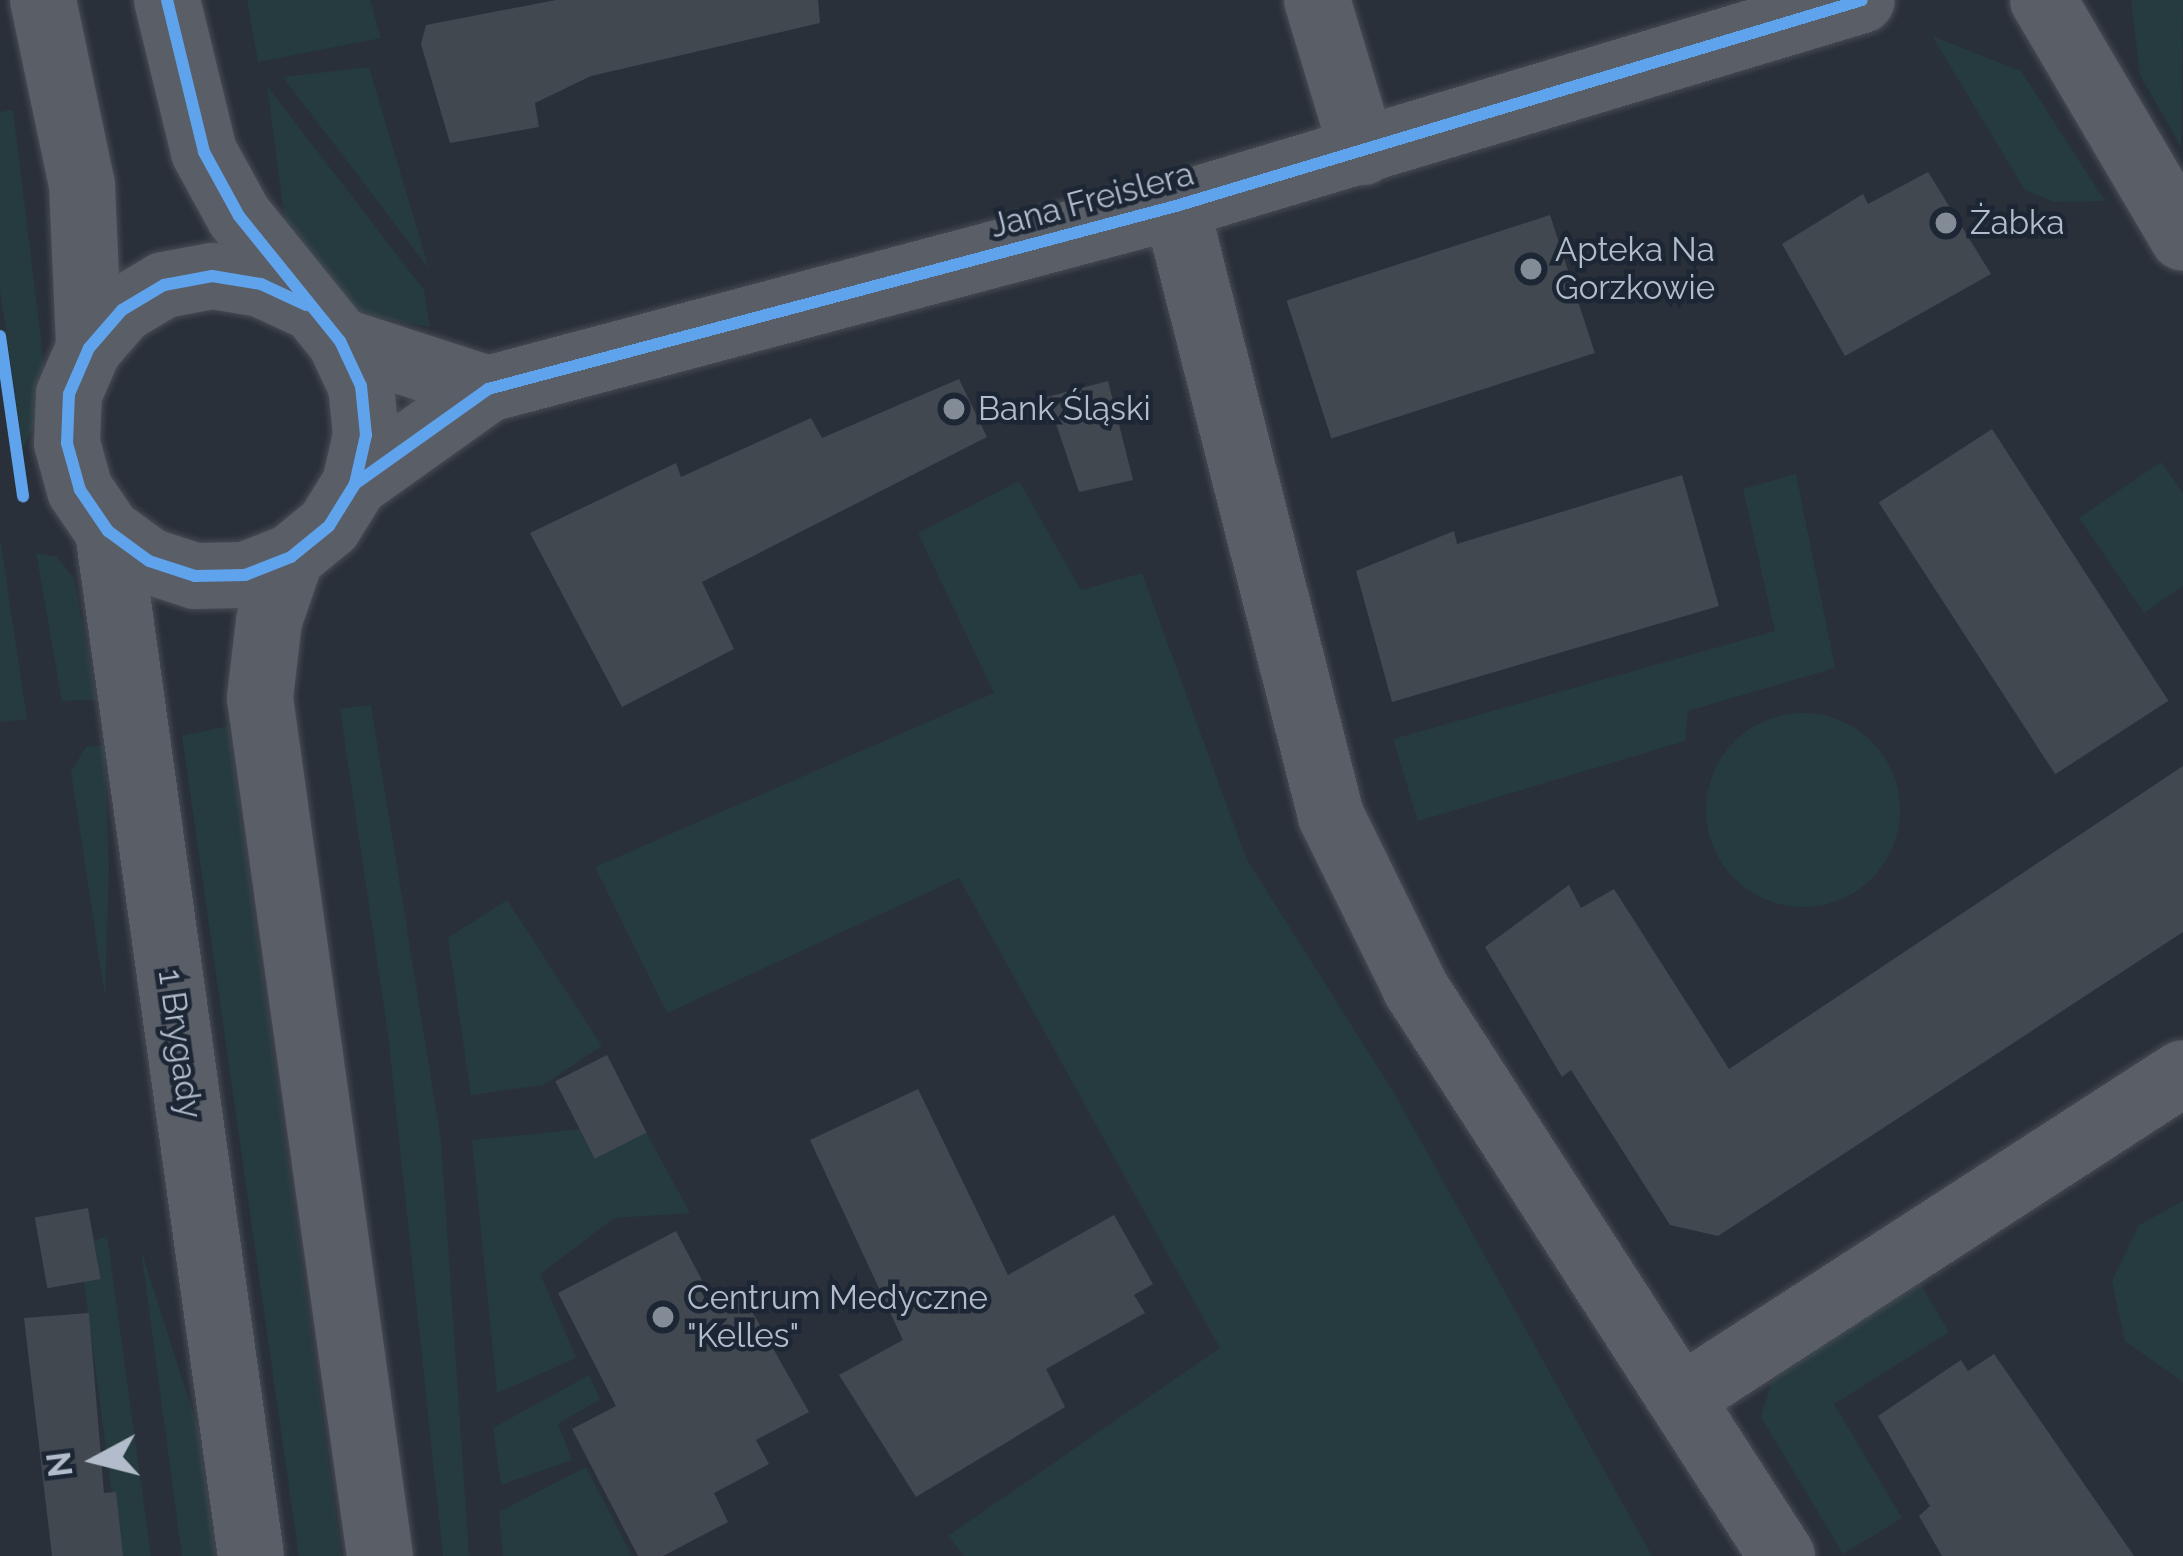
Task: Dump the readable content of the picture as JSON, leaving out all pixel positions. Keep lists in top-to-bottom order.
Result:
{
  "streets": {
    "street": ["Jana Freislera", "1 Brygady"]
  },
  "crossings": [
    ["Jana Freislera", "1 Brygady"]
  ],
  "places": [
    "Żabka",
    "Apteka Na Gorzkowie",
    "Bank Śląski",
    "Centrum Medyczne \"Kelles\""
  ],
  "north": "left"
}
